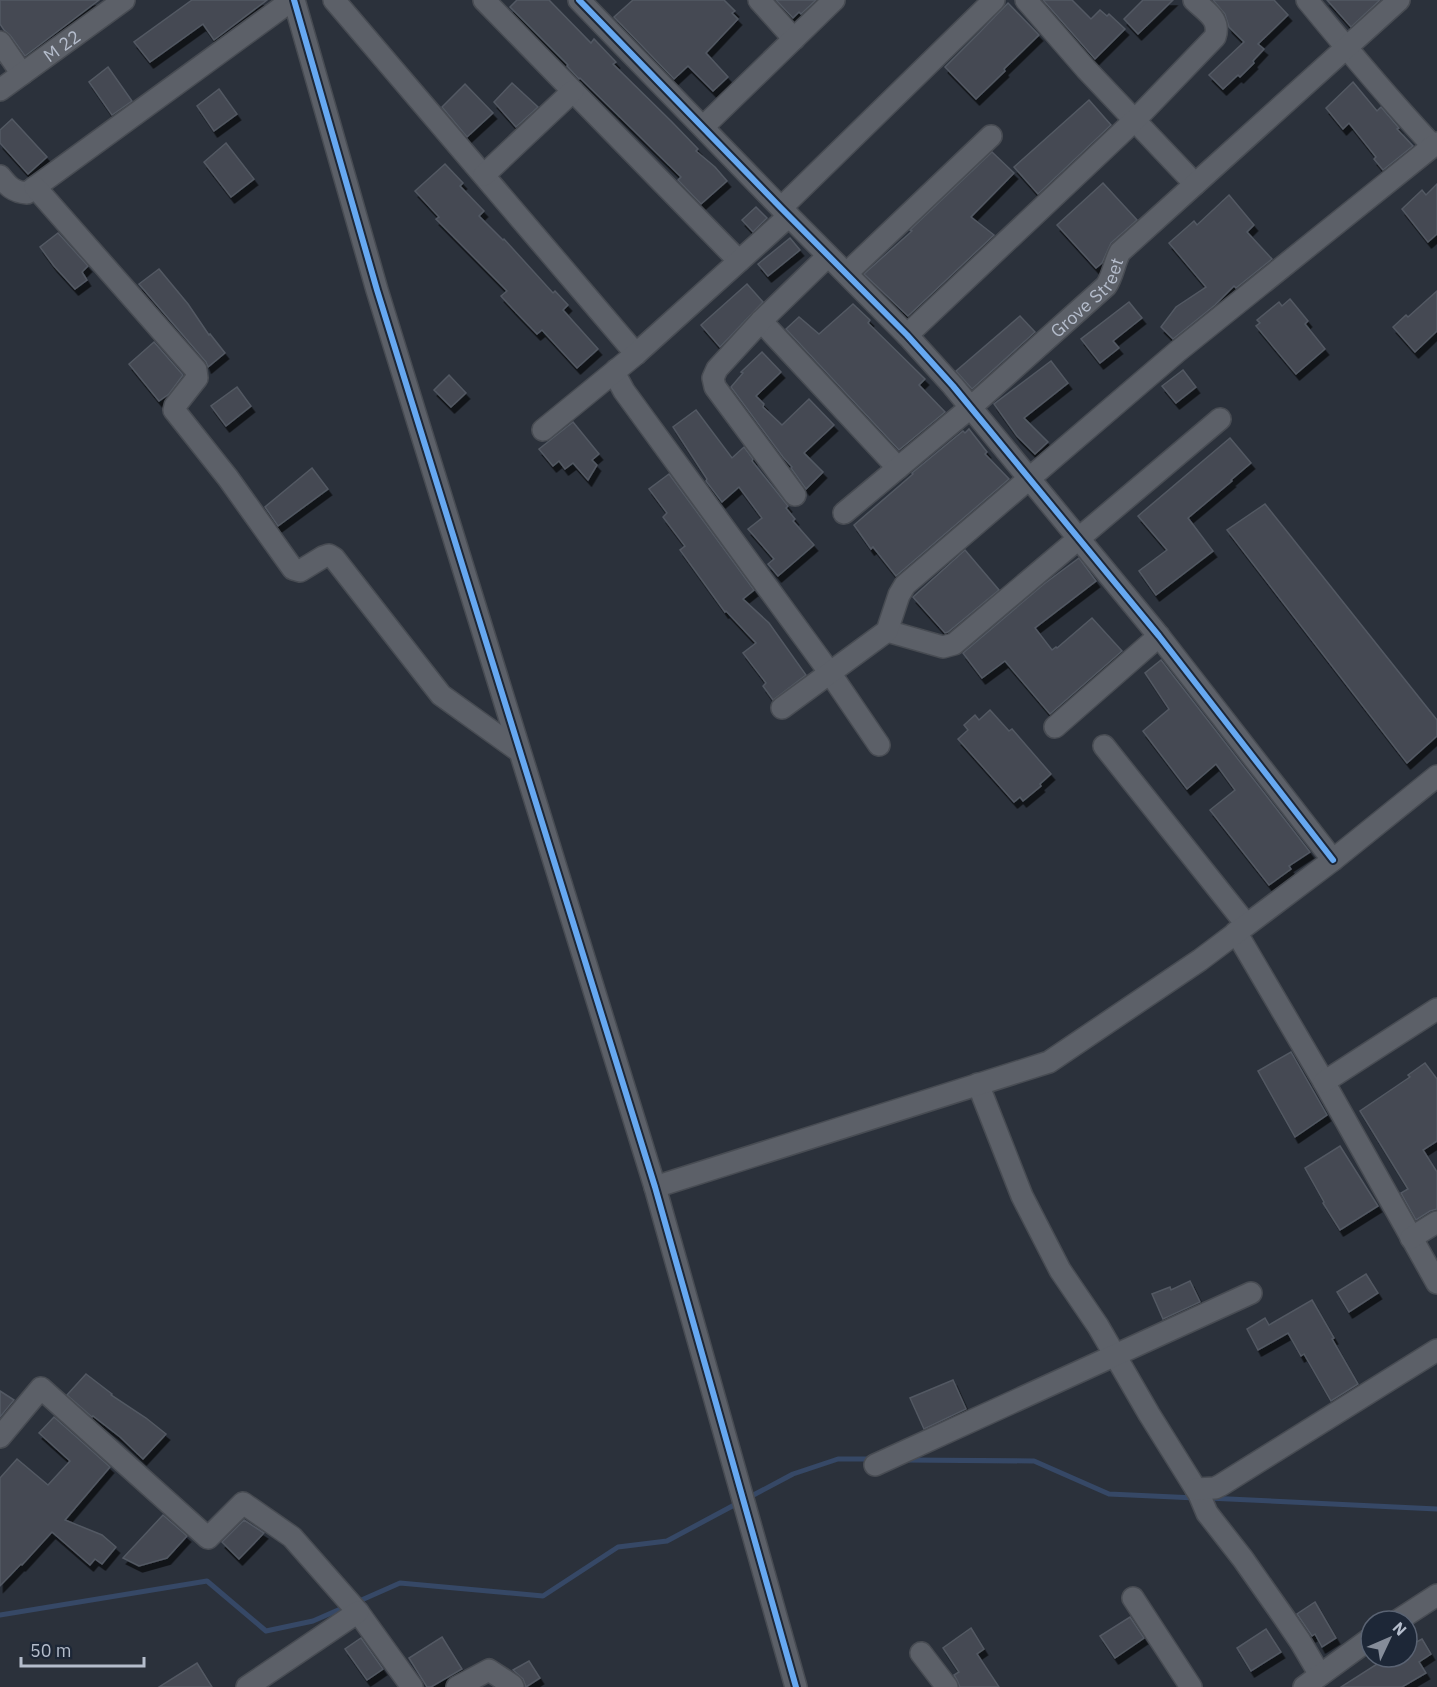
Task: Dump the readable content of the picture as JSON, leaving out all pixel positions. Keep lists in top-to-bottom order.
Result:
{
  "streets": {
    "street": ["M 22", "Grove Street"]
  },
  "scale_bar": "50 m",
  "north": "top right"
}
